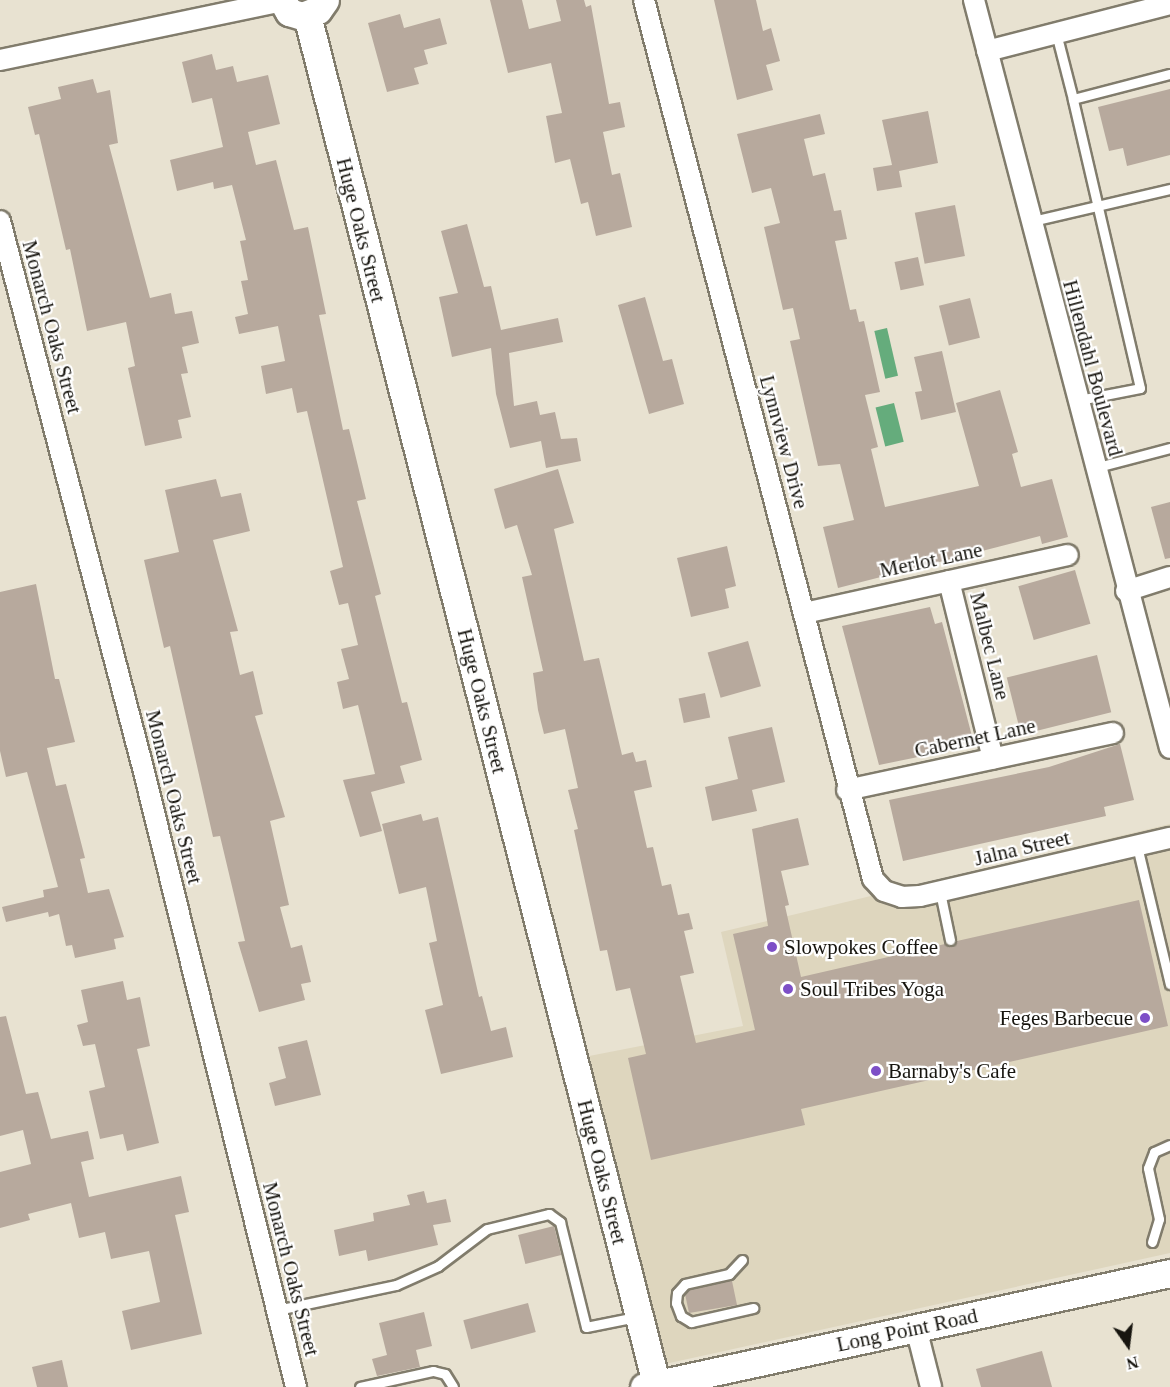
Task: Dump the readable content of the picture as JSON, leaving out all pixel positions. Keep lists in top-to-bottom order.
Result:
{
  "streets": {
    "street": [
      "Huge Oaks Street",
      "Monarch Oaks Street",
      "Hillendahl Boulevard",
      "Lynnview Drive",
      "Merlot Lane",
      "Malbec Lane",
      "Cabernet Lane",
      "Jalna Street",
      "Long Point Road"
    ]
  },
  "crossings": [
    ["Huge Oaks Street", "Long Point Road"],
    ["Lynnview Drive", "Merlot Lane"],
    ["Lynnview Drive", "Cabernet Lane"],
    ["Lynnview Drive", "Jalna Street"],
    ["Merlot Lane", "Malbec Lane"],
    ["Malbec Lane", "Cabernet Lane"]
  ],
  "places": [
    "Slowpokes Coffee",
    "Soul Tribes Yoga",
    "Feges Barbecue",
    "Barnaby's Cafe"
  ],
  "north": "bottom"
}
